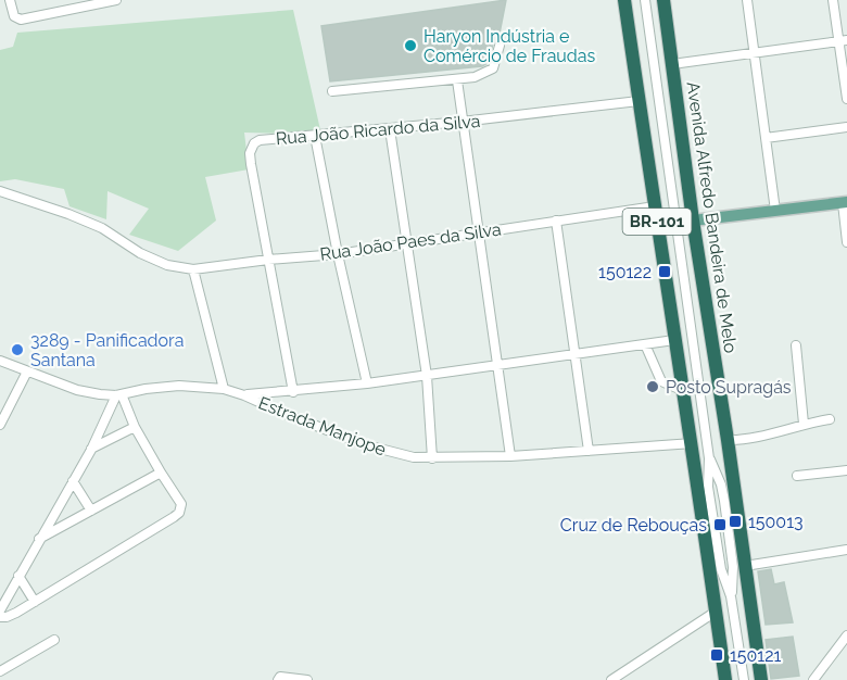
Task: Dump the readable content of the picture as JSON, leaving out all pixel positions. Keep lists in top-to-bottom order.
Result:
{
  "streets": {
    "highway": ["Avenida Alfredo Bandeira de Melo", "BR-101"],
    "street": ["Rua João Ricardo da Silva", "Rua João Paes da Silva", "Estrada Manjope"]
  },
  "crossings": [
    ["Rua João Ricardo da Silva", "BR-101"],
    ["Rua João Ricardo da Silva", "Rua João Paes da Silva"],
    ["Avenida Alfredo Bandeira de Melo", "BR-101"],
    ["BR-101", "Rua João Paes da Silva"],
    ["BR-101", "Estrada Manjope"]
  ],
  "places": {
    "other": ["Haryon Indústria e Comércio de Fraudas", "3289 - Panificadora Santana", "Posto Supragás"],
    "transit": [
      "150122",
      "150013",
      "Cruz de Rebouças",
      "150121"
    ]
  }
}
